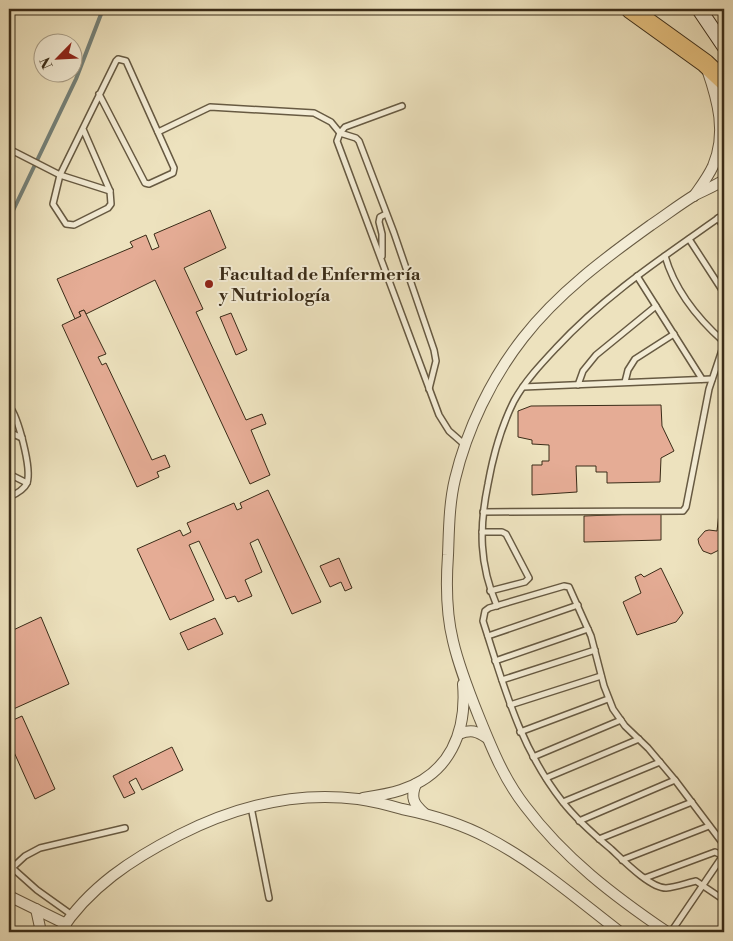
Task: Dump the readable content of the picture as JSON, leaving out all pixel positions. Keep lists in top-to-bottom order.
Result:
{
  "places": ["Facultad de Enfermería y Nutriología"],
  "north": "bottom left"
}
